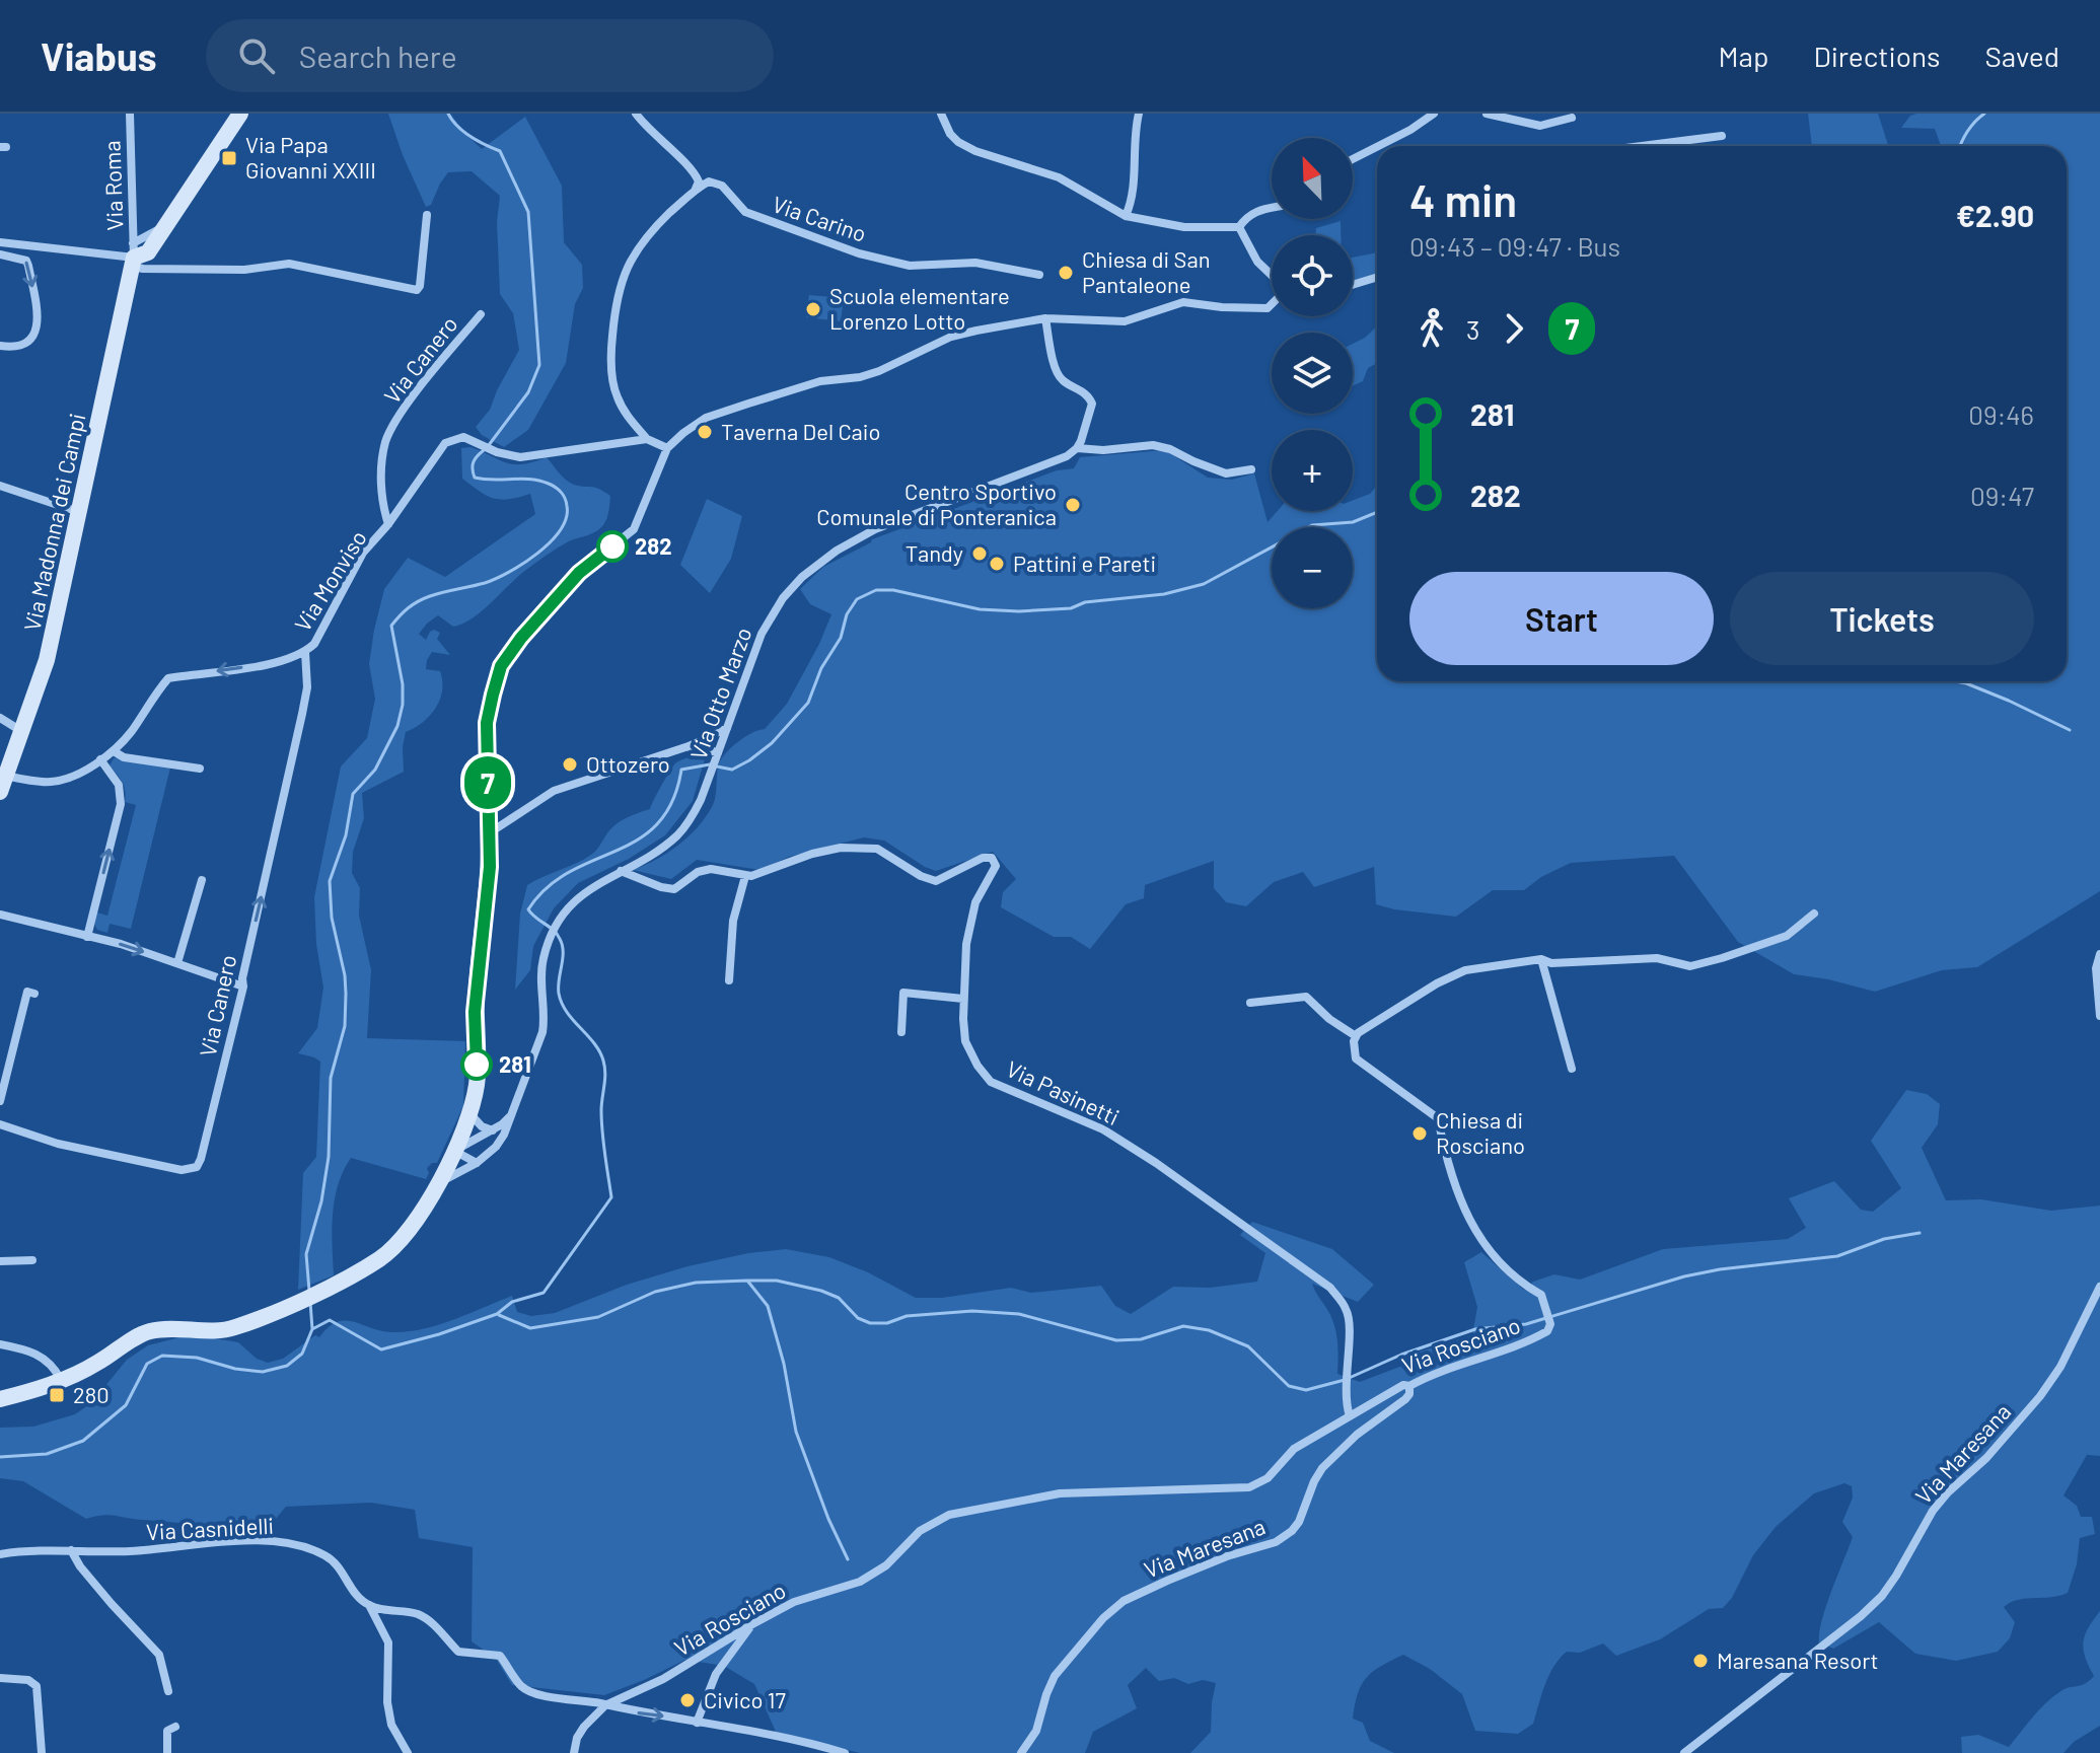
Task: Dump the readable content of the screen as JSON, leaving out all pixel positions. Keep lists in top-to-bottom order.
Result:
{
  "streets": {
    "street": [
      "Via Roma",
      "Via Carino",
      "Via Canero",
      "Via Madonna dei Campi",
      "Via Monviso",
      "Via Otto Marzo",
      "Via Pasinetti",
      "Via Rosciano",
      "Via Maresana",
      "Via Casnidelli"
    ]
  },
  "crossings": [
    ["Via Roma", "Via Madonna dei Campi"],
    ["Via Canero", "Via Monviso"],
    ["Via Madonna dei Campi", "Via Monviso"],
    ["Via Otto Marzo", "Via Pasinetti"],
    ["Via Pasinetti", "Via Rosciano"],
    ["Via Rosciano", "Via Maresana"]
  ],
  "places": {
    "transit": ["Via Papa Giovanni XXIII", "280"],
    "other": [
      "Chiesa di San Pantaleone",
      "Scuola elementare Lorenzo Lotto",
      "Taverna Del Caio",
      "Centro Sportivo Comunale di Ponteranica",
      "282",
      "Tandy",
      "Pattini e Pareti",
      "Ottozero",
      "281",
      "Chiesa di Rosciano",
      "Maresana Resort",
      "Civico 17"
    ]
  },
  "lines": ["bus line 7"],
  "north": "top left",
  "page": {
    "header": "Viabus",
    "search": "Search here",
    "nav": ["Map", "Directions", "Saved"],
    "on_map": "7",
    "map_buttons": ["+", "−"],
    "heading": ["4 min", "09:43 – 09:47 · Bus", "€2.90"],
    "legs": ["3", "7"],
    "list": [
      {
        "name": "281",
        "value": "09:46"
      },
      {
        "name": "282",
        "value": "09:47"
      }
    ],
    "buttons": ["Start", "Tickets"]
  }
}
